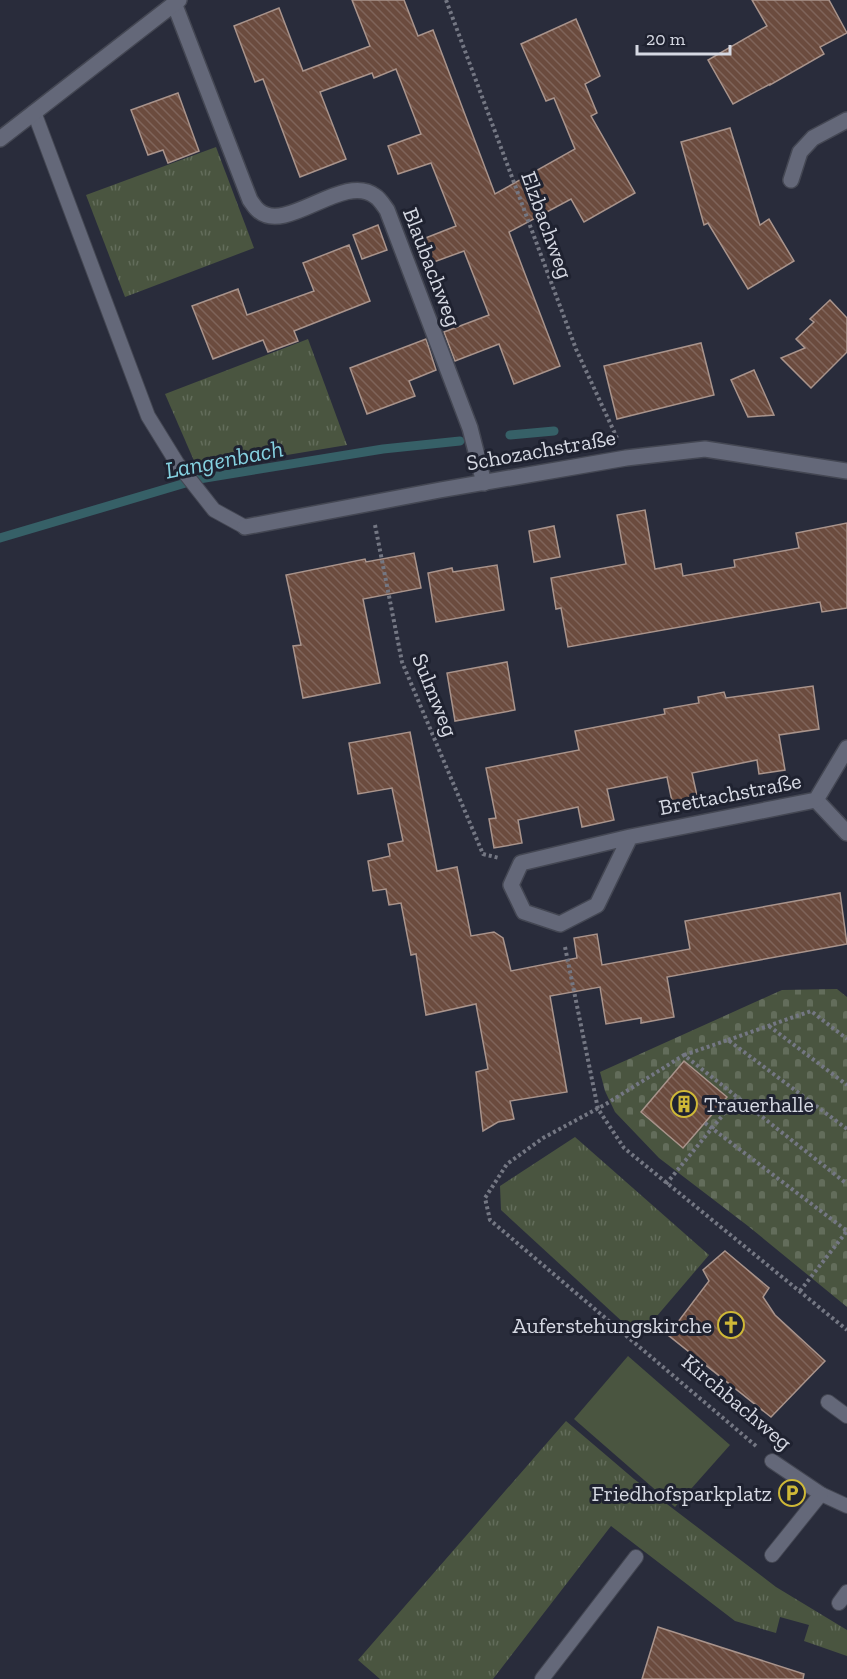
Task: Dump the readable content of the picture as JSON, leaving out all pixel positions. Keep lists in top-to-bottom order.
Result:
{
  "streets": {
    "street": ["Blaubachweg", "Schozachstraße", "Brettachstraße"],
    "lane": ["Kirchbachweg"],
    "path": ["Elzbachweg", "Sulmweg"]
  },
  "crossings": [
    ["Elzbachweg", "Schozachstraße"],
    ["Blaubachweg", "Schozachstraße"],
    ["Schozachstraße", "Sulmweg"],
    ["Sulmweg", "Brettachstraße"]
  ],
  "water": ["Langenbach"],
  "places": {
    "building": ["Trauerhalle"],
    "church": ["Auferstehungskirche"],
    "parking": ["Friedhofsparkplatz"]
  },
  "scale_bar": "20 m"
}
